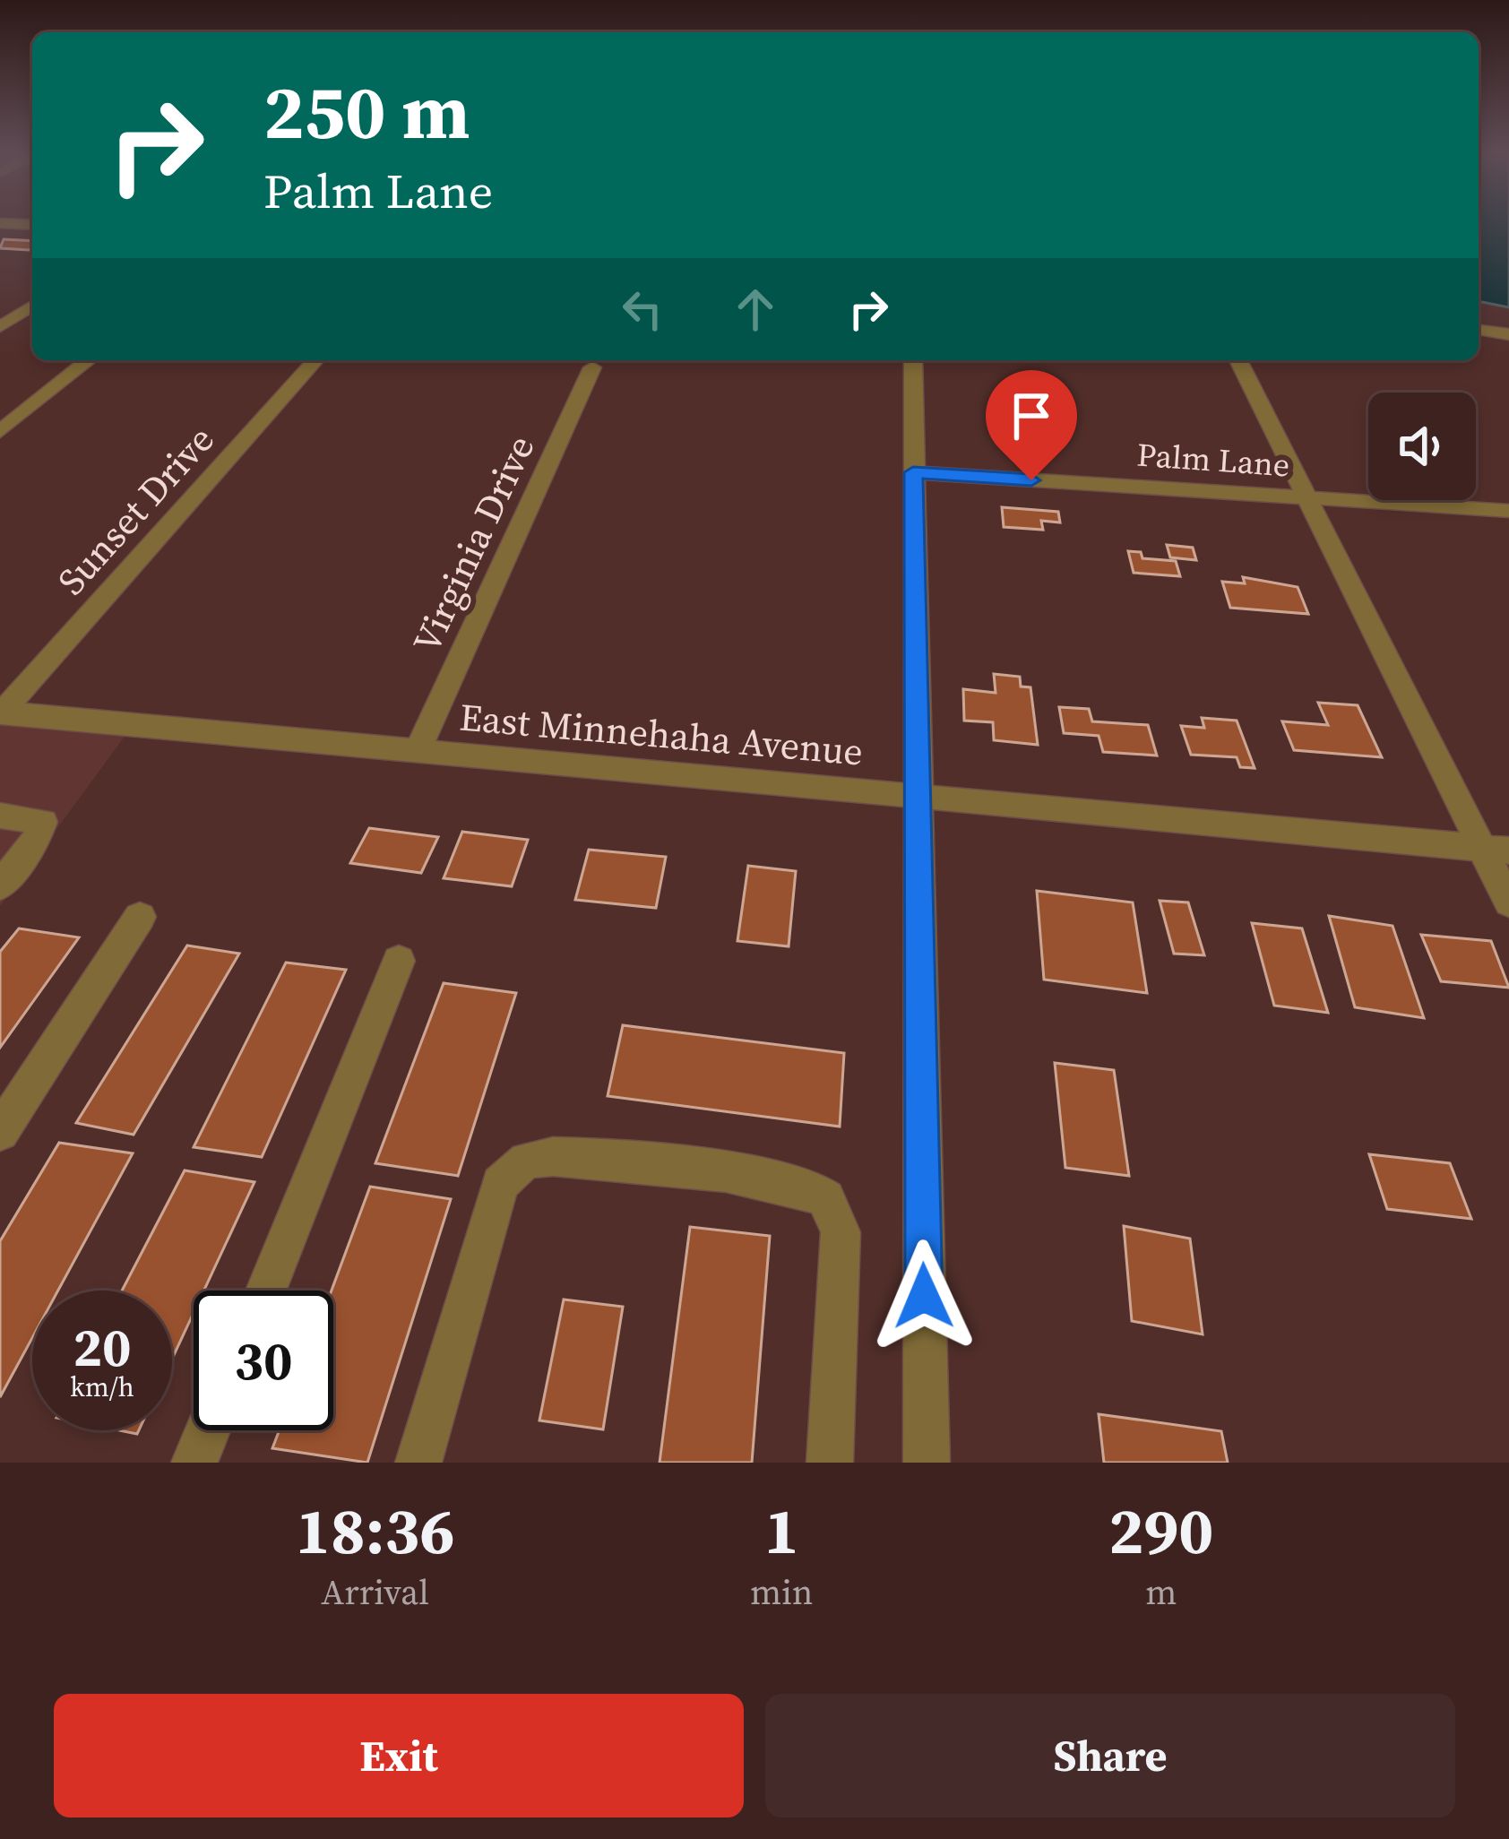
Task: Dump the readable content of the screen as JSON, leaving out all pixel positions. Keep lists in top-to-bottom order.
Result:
{
  "streets": {
    "street": [
      "Palm Lane",
      "Sunset Drive",
      "Virginia Drive",
      "East Minnehaha Avenue"
    ]
  },
  "crossings": [
    ["Sunset Drive", "East Minnehaha Avenue"],
    ["Virginia Drive", "East Minnehaha Avenue"]
  ],
  "page": {
    "turn": ["250 m", "Palm Lane"],
    "speed": "20 km/h",
    "limit": "30",
    "eta": [
      "18:36",
      "Arrival",
      "1",
      "min",
      "290",
      "m"
    ],
    "buttons": ["Exit", "Share"]
  }
}
